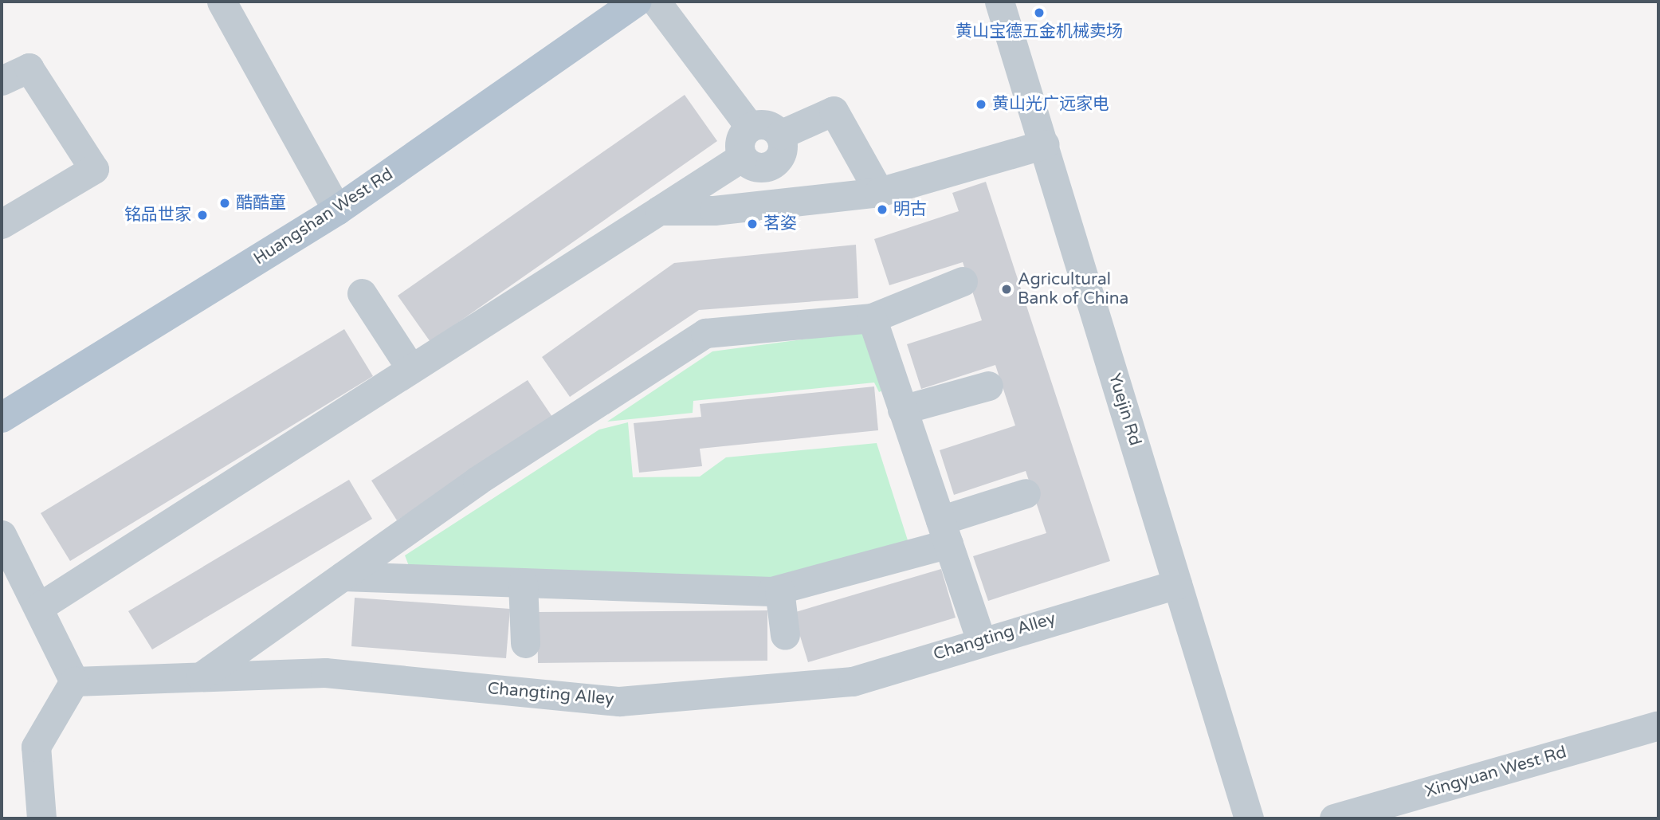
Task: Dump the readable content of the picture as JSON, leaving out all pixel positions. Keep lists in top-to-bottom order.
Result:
{
  "streets": {
    "main road": ["Huangshan West Rd"],
    "street": ["Yuejin Rd", "Changting Alley", "Xingyuan West Rd"]
  },
  "crossings": [
    ["Yuejin Rd", "Changting Alley"]
  ],
  "places": [
    "黄山宝德五金机械卖场",
    "黄山光广远家电",
    "酷酷童",
    "明古",
    "铭品世家",
    "茗姿",
    "Agricultural Bank of China"
  ]
}
